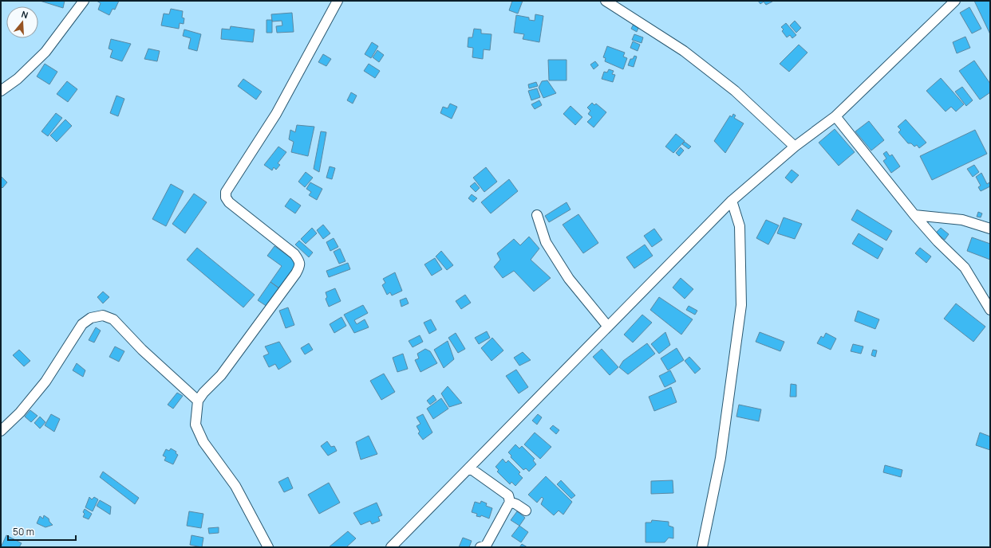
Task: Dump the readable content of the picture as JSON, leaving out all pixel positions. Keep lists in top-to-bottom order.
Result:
{
  "scale_bar": "50 m",
  "north": "top"
}
